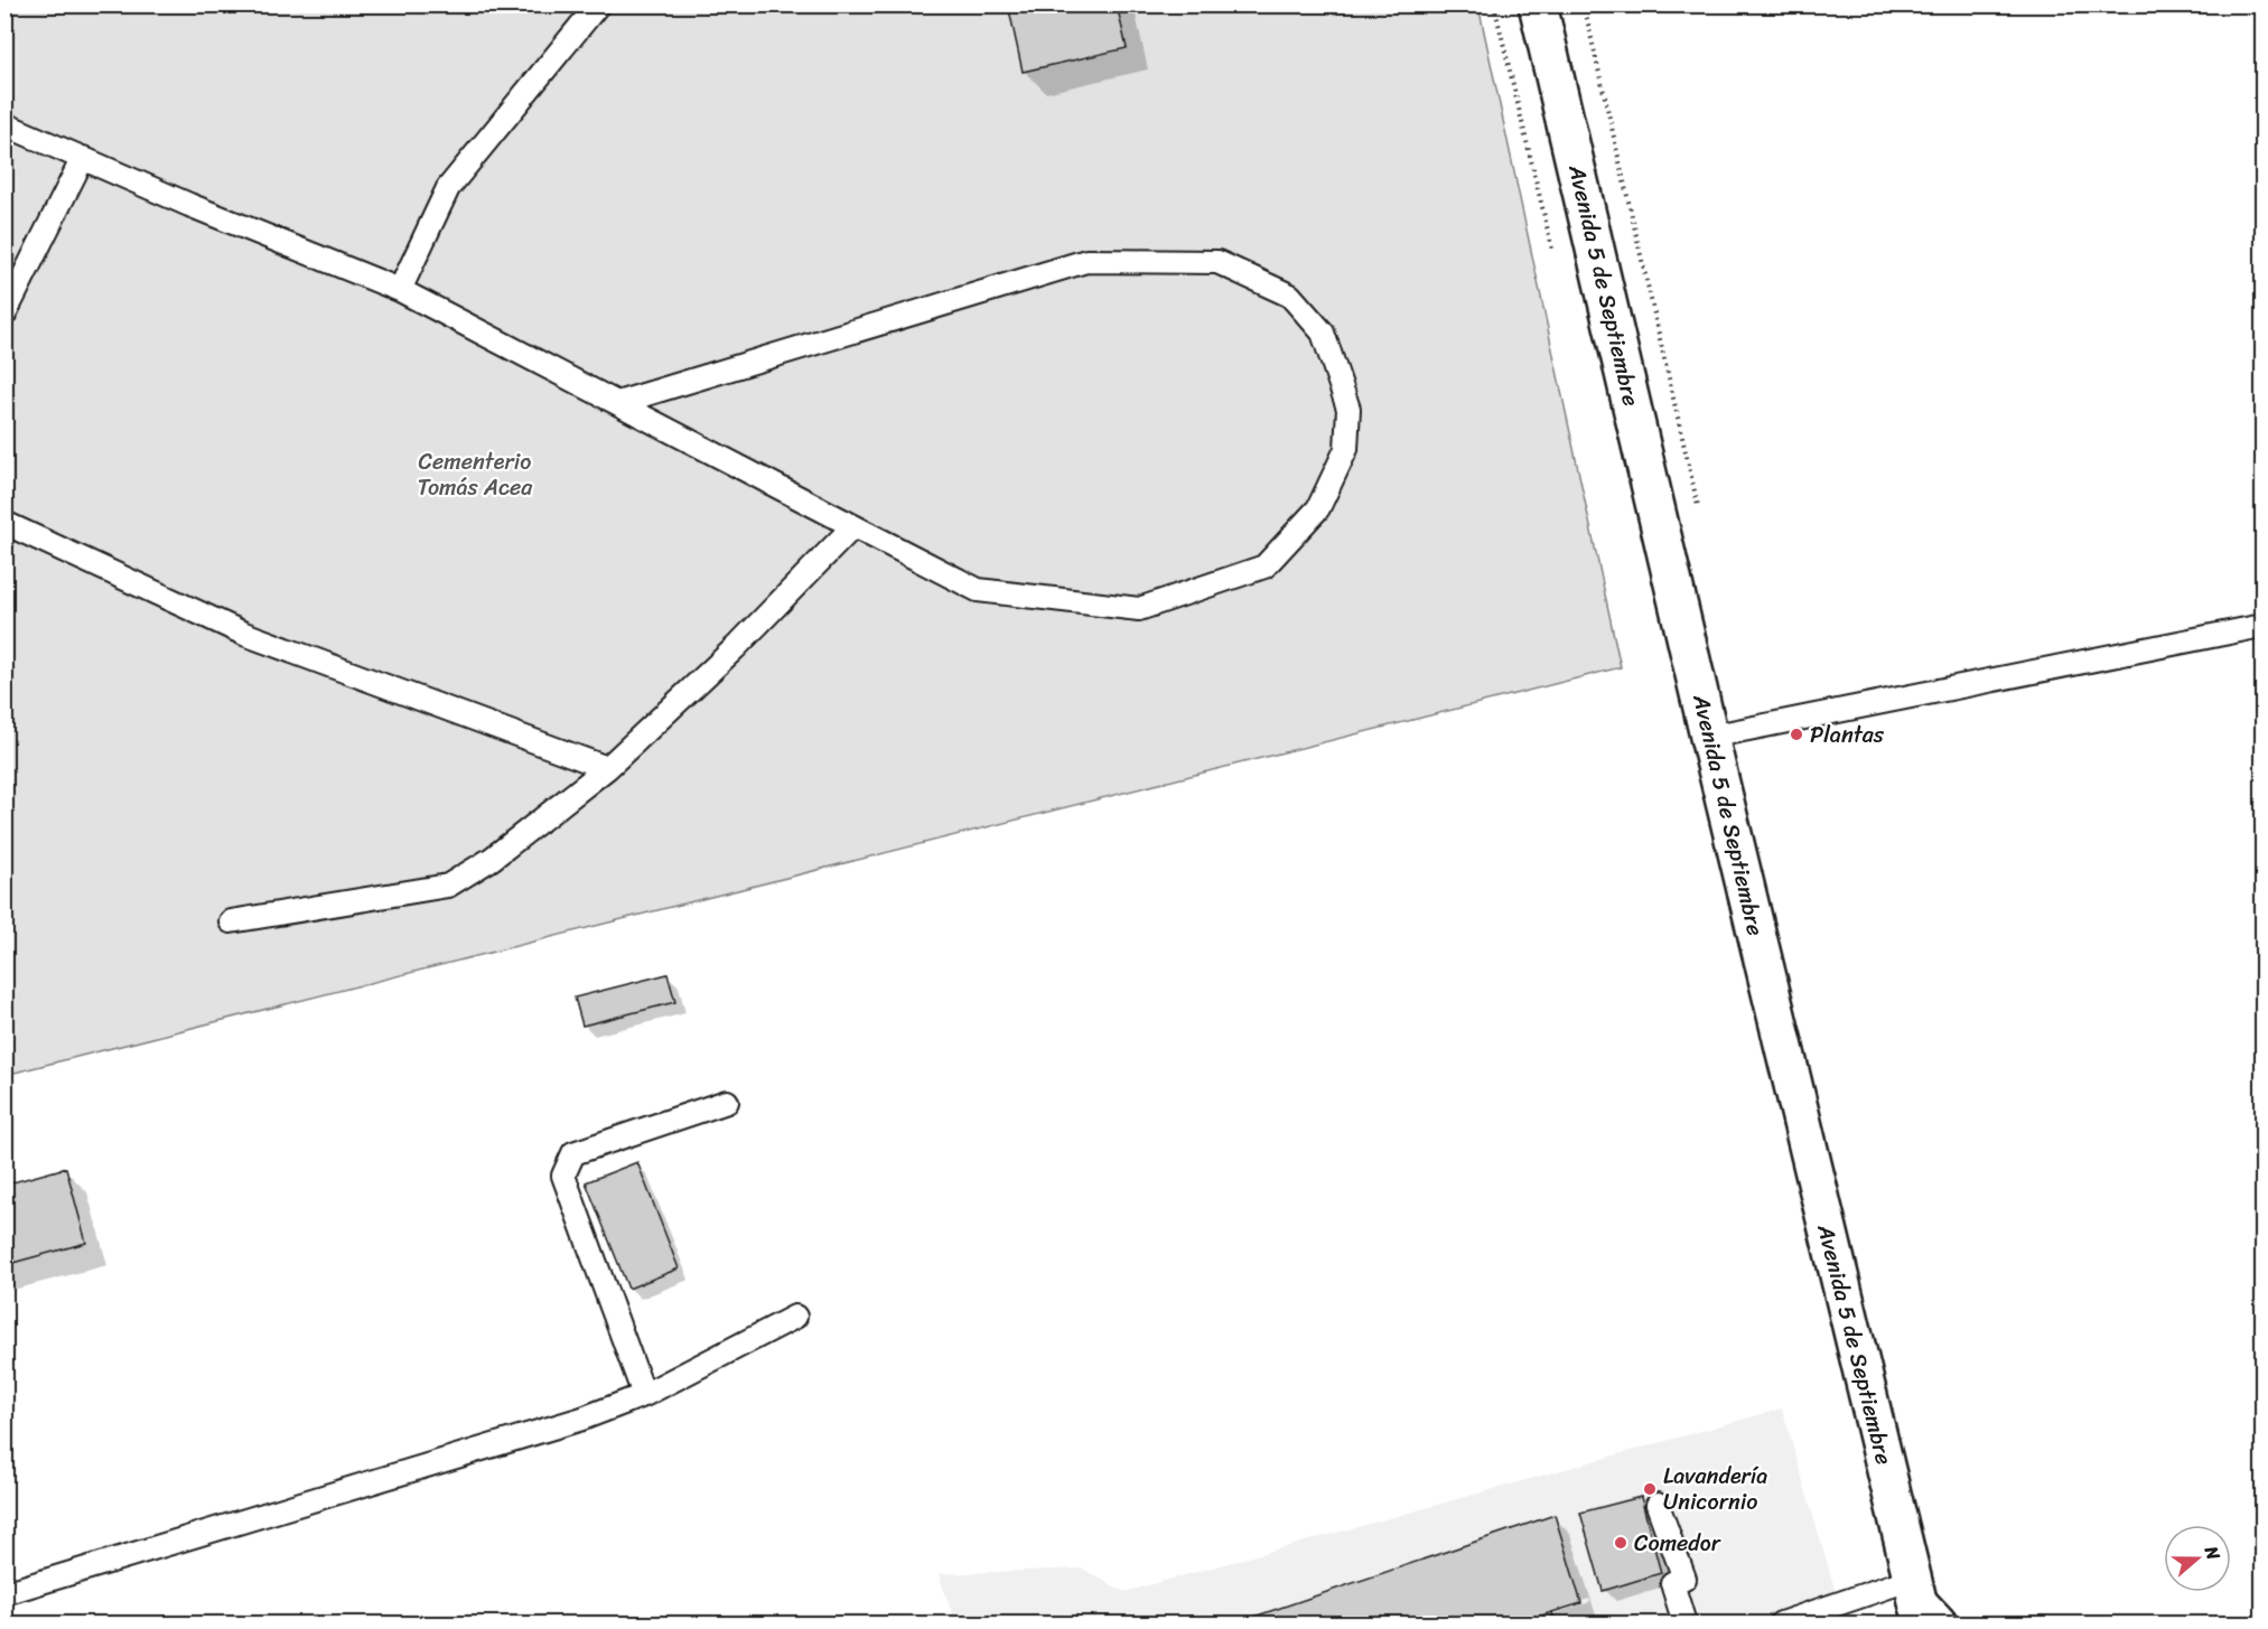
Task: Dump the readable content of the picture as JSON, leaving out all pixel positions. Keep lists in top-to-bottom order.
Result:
{
  "streets": {
    "main road": ["Avenida 5 de Septiembre"]
  },
  "parks": ["Cementerio Tomás Acea"],
  "places": ["Plantas", "Lavandería Unicornio", "Comedor"],
  "north": "right"
}
